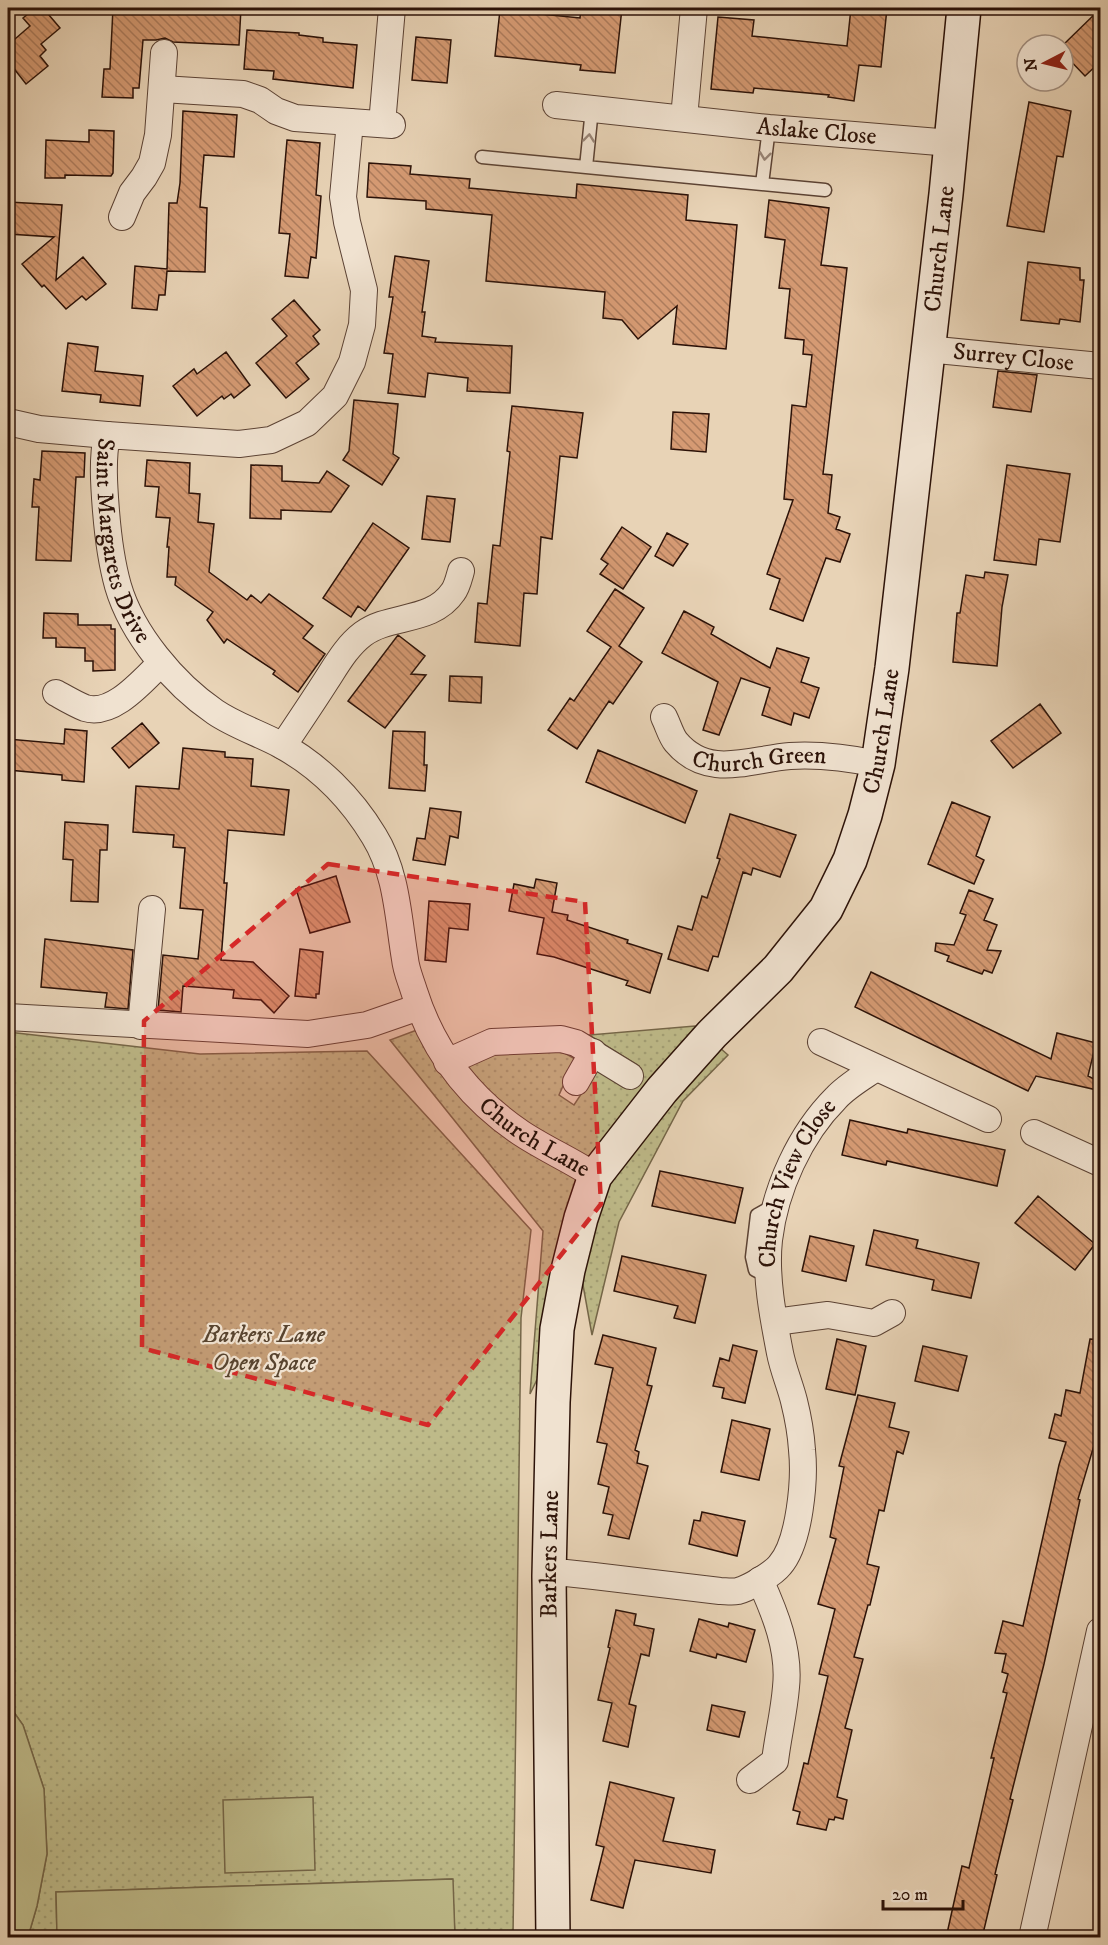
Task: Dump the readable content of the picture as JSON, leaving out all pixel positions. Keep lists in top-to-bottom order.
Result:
{
  "streets": {
    "street": [
      "Aslake Close",
      "Church Lane",
      "Surrey Close",
      "Saint Margarets Drive",
      "Church Green",
      "Church View Close",
      "Barkers Lane"
    ]
  },
  "crossings": [
    ["Aslake Close", "Church Lane"],
    ["Church Lane", "Surrey Close"],
    ["Church Lane", "Saint Margarets Drive"],
    ["Church Lane", "Church Green"],
    ["Church Lane", "Barkers Lane"],
    ["Church View Close", "Barkers Lane"]
  ],
  "parks": ["Barkers Lane Open Space"],
  "scale_bar": "20 m",
  "north": "left"
}
